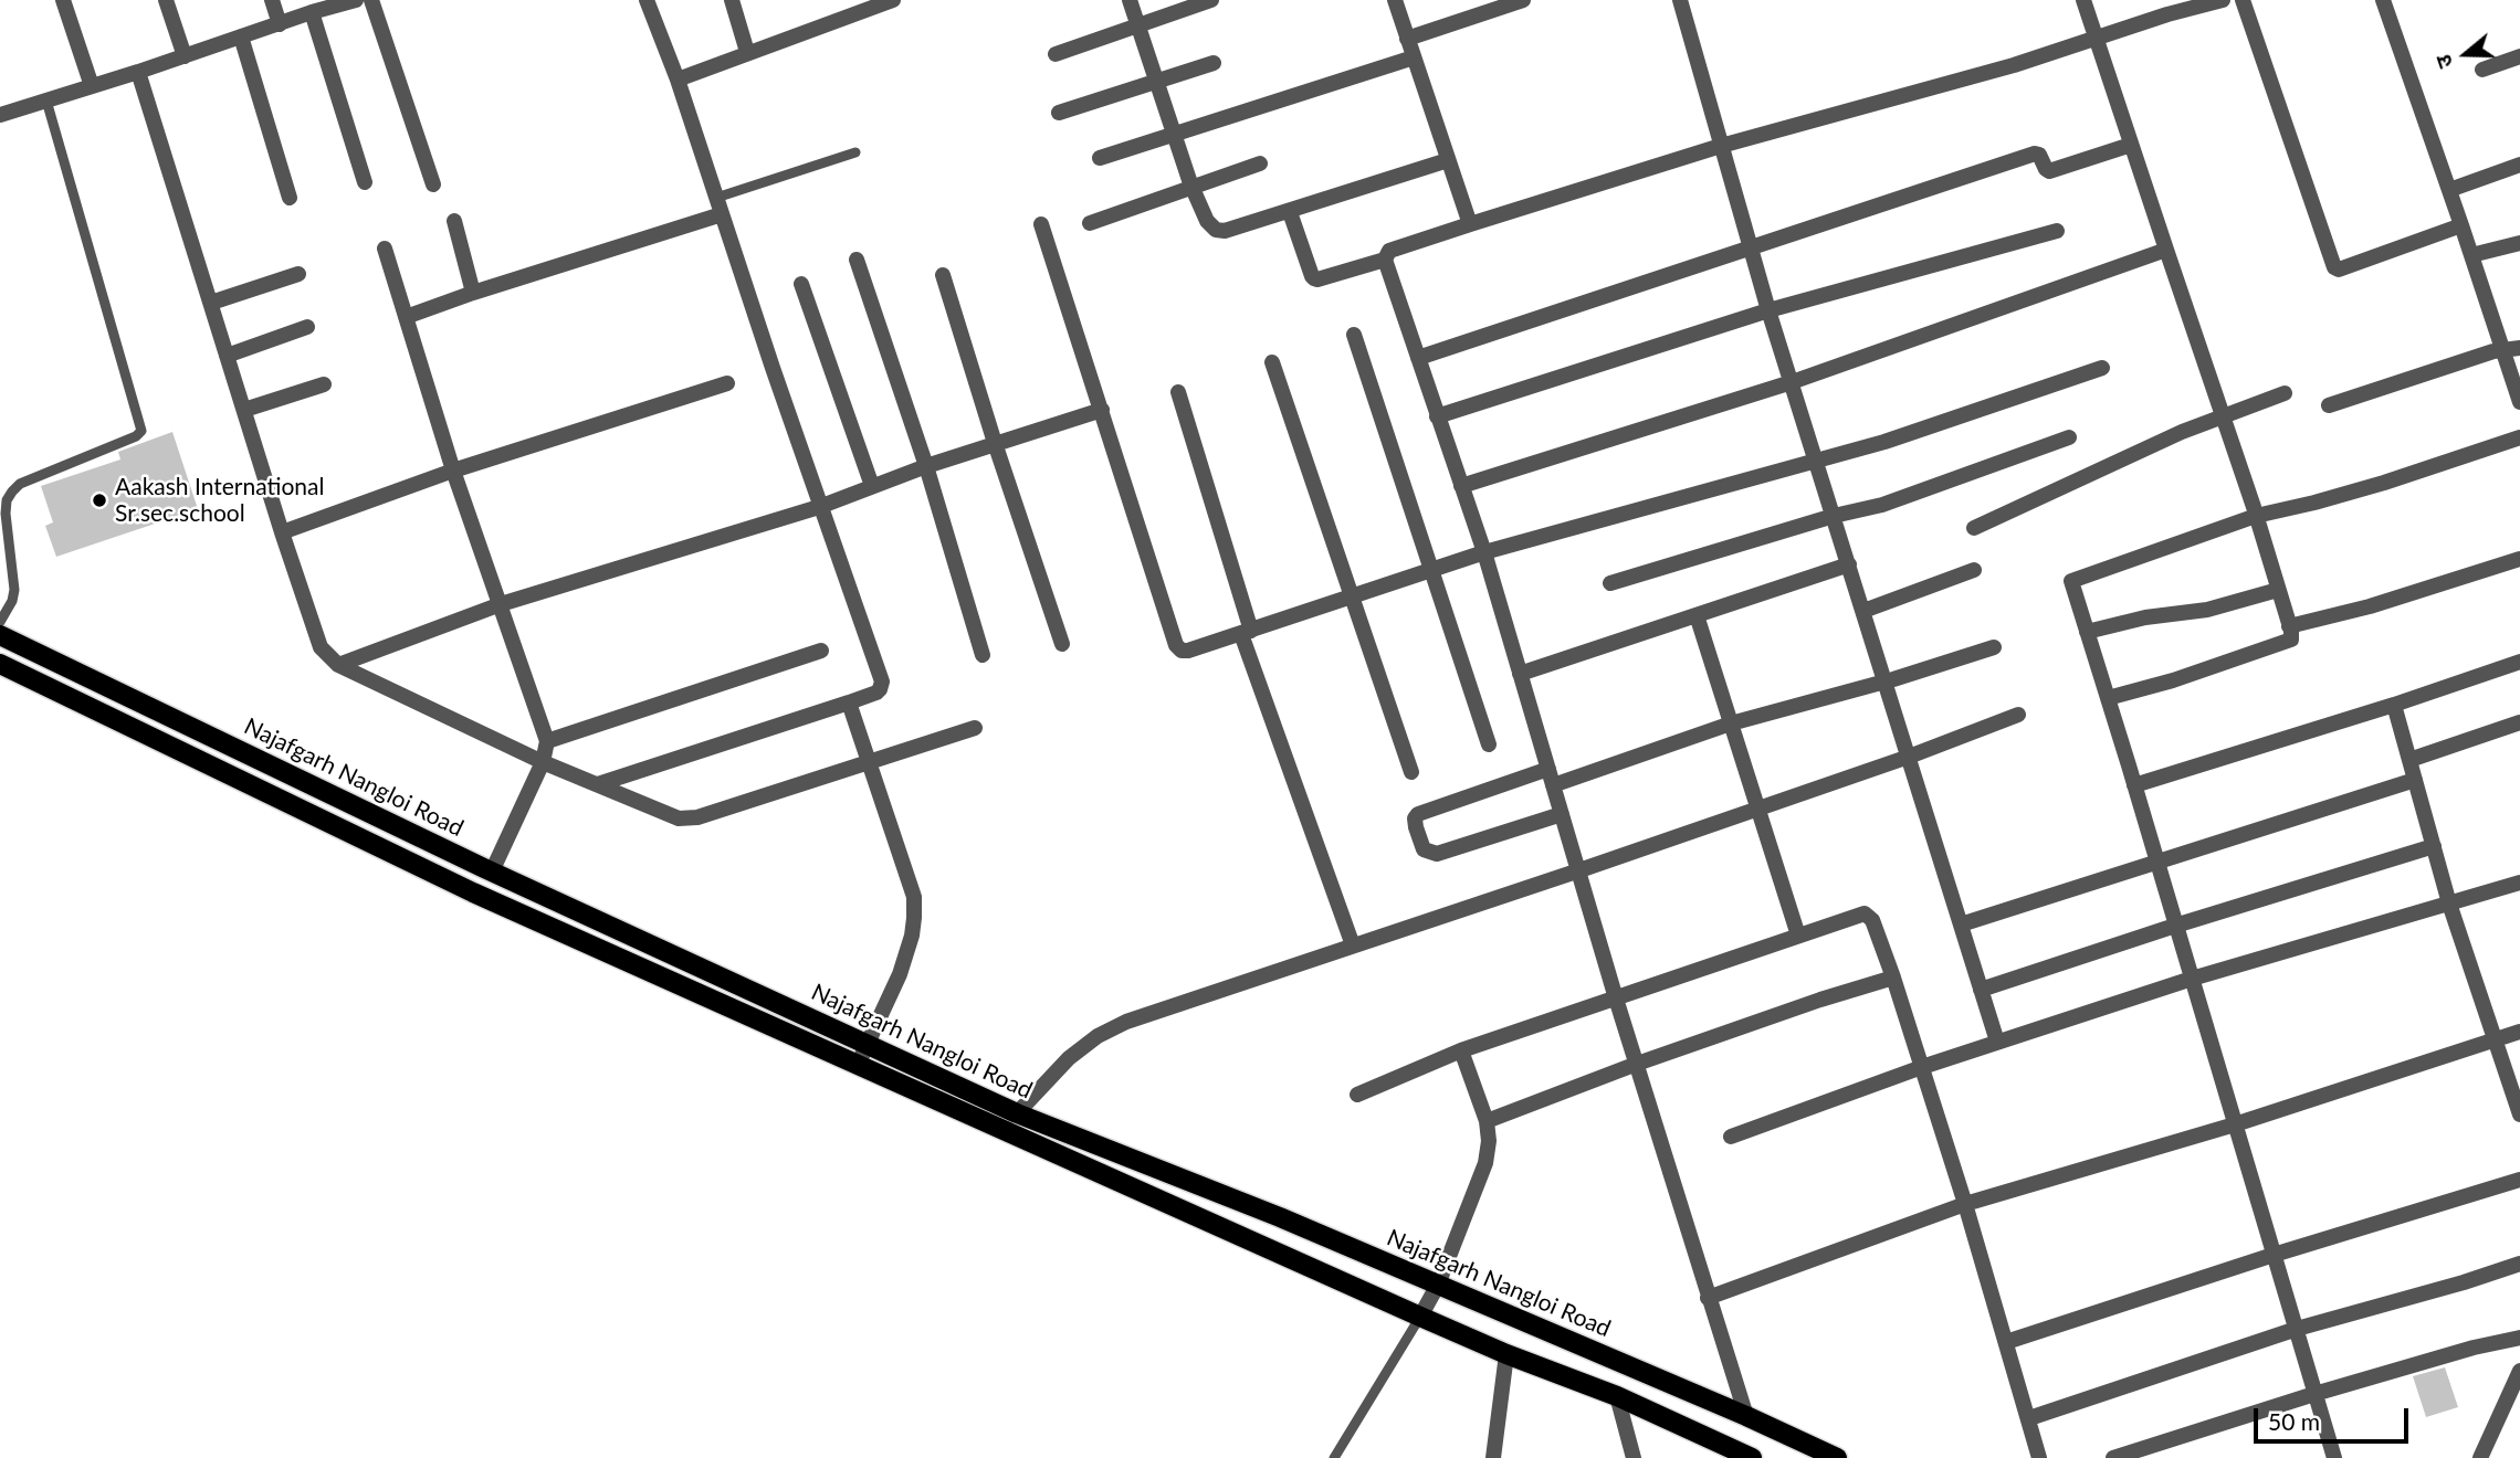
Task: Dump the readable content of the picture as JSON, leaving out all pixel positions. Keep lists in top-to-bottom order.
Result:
{
  "streets": {
    "main road": ["Najafgarh Nangloi Road"]
  },
  "places": ["Aakash International Sr.sec.school"],
  "scale_bar": "50 m",
  "north": "left"
}
